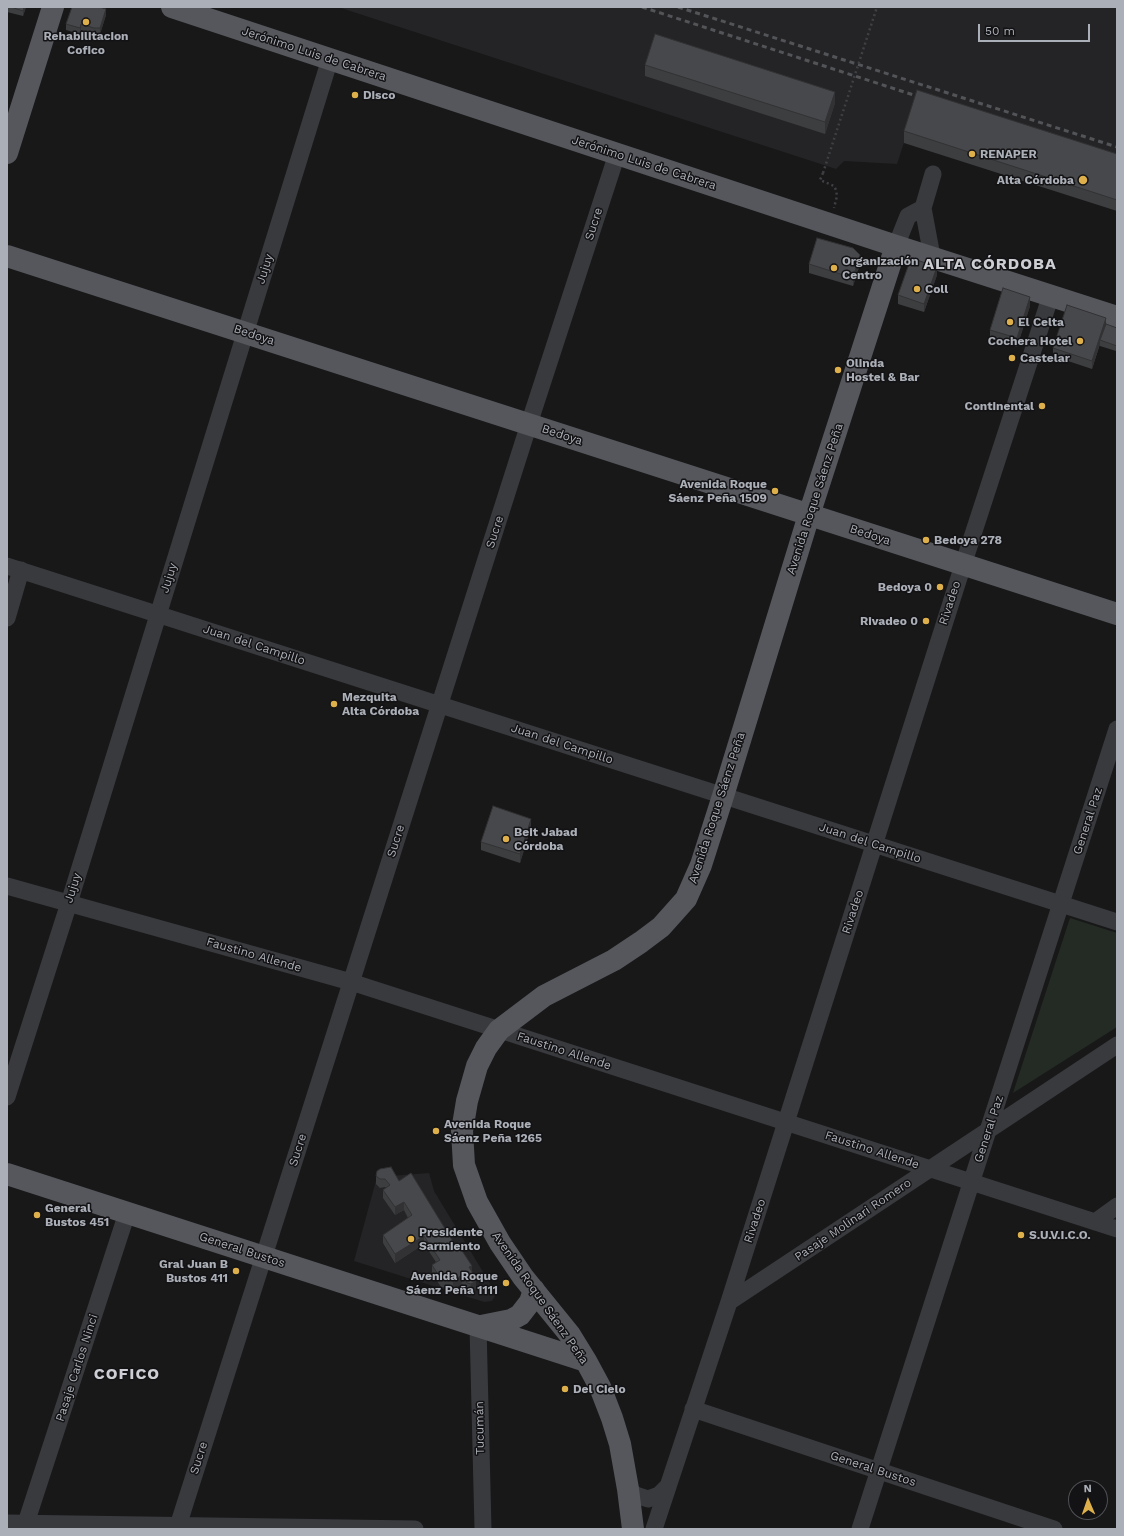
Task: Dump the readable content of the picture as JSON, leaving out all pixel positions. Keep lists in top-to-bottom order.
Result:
{
  "streets": {
    "main road": [
      "Jerónimo Luis de Cabrera",
      "Bedoya",
      "Avenida Roque Sáenz Peña",
      "General Bustos"
    ],
    "street": [
      "Sucre",
      "Jujuy",
      "Rivadeo",
      "Juan del Campillo",
      "General Paz",
      "Faustino Allende",
      "Pasaje Molinari Romero",
      "Pasaje Carlos Ninci",
      "Tucumán"
    ]
  },
  "crossings": [
    ["Jerónimo Luis de Cabrera", "Sucre"],
    ["Jerónimo Luis de Cabrera", "Jujuy"],
    ["Jerónimo Luis de Cabrera", "Avenida Roque Sáenz Peña"],
    ["Jerónimo Luis de Cabrera", "Rivadeo"],
    ["Sucre", "Bedoya"],
    ["Sucre", "Juan del Campillo"],
    ["Sucre", "Faustino Allende"],
    ["Sucre", "General Bustos"],
    ["Jujuy", "Bedoya"],
    ["Jujuy", "Juan del Campillo"],
    ["Jujuy", "Faustino Allende"],
    ["Bedoya", "Avenida Roque Sáenz Peña"],
    ["Bedoya", "Rivadeo"],
    ["Avenida Roque Sáenz Peña", "Juan del Campillo"],
    ["Avenida Roque Sáenz Peña", "Faustino Allende"],
    ["Avenida Roque Sáenz Peña", "General Bustos"],
    ["Rivadeo", "Juan del Campillo"],
    ["Rivadeo", "Faustino Allende"],
    ["Rivadeo", "Pasaje Molinari Romero"],
    ["Rivadeo", "General Bustos"],
    ["Juan del Campillo", "General Paz"],
    ["General Paz", "Faustino Allende"],
    ["General Paz", "Pasaje Molinari Romero"],
    ["General Paz", "General Bustos"],
    ["Faustino Allende", "Pasaje Molinari Romero"],
    ["General Bustos", "Pasaje Carlos Ninci"],
    ["General Bustos", "Tucumán"]
  ],
  "districts": ["ALTA CÓRDOBA", "COFICO"],
  "places": [
    "Rehabilitacion Cofico",
    "Disco",
    "RENAPER",
    "Alta Córdoba",
    "Organización Centro",
    "Coll",
    "El Celta",
    "Cochera Hotel",
    "Castelar",
    "Olinda Hostel & Bar",
    "Continental",
    "Avenida Roque Sáenz Peña 1509",
    "Bedoya 278",
    "Bedoya 0",
    "Rivadeo 0",
    "Mezquita Alta Córdoba",
    "Beit Jabad Córdoba",
    "Avenida Roque Sáenz Peña 1265",
    "General Bustos 451",
    "S.U.V.I.C.O.",
    "Presidente Sarmiento",
    "Gral Juan B Bustos 411",
    "Avenida Roque Sáenz Peña 1111",
    "Del Cielo"
  ],
  "scale_bar": "50 m",
  "north": "top"
}
